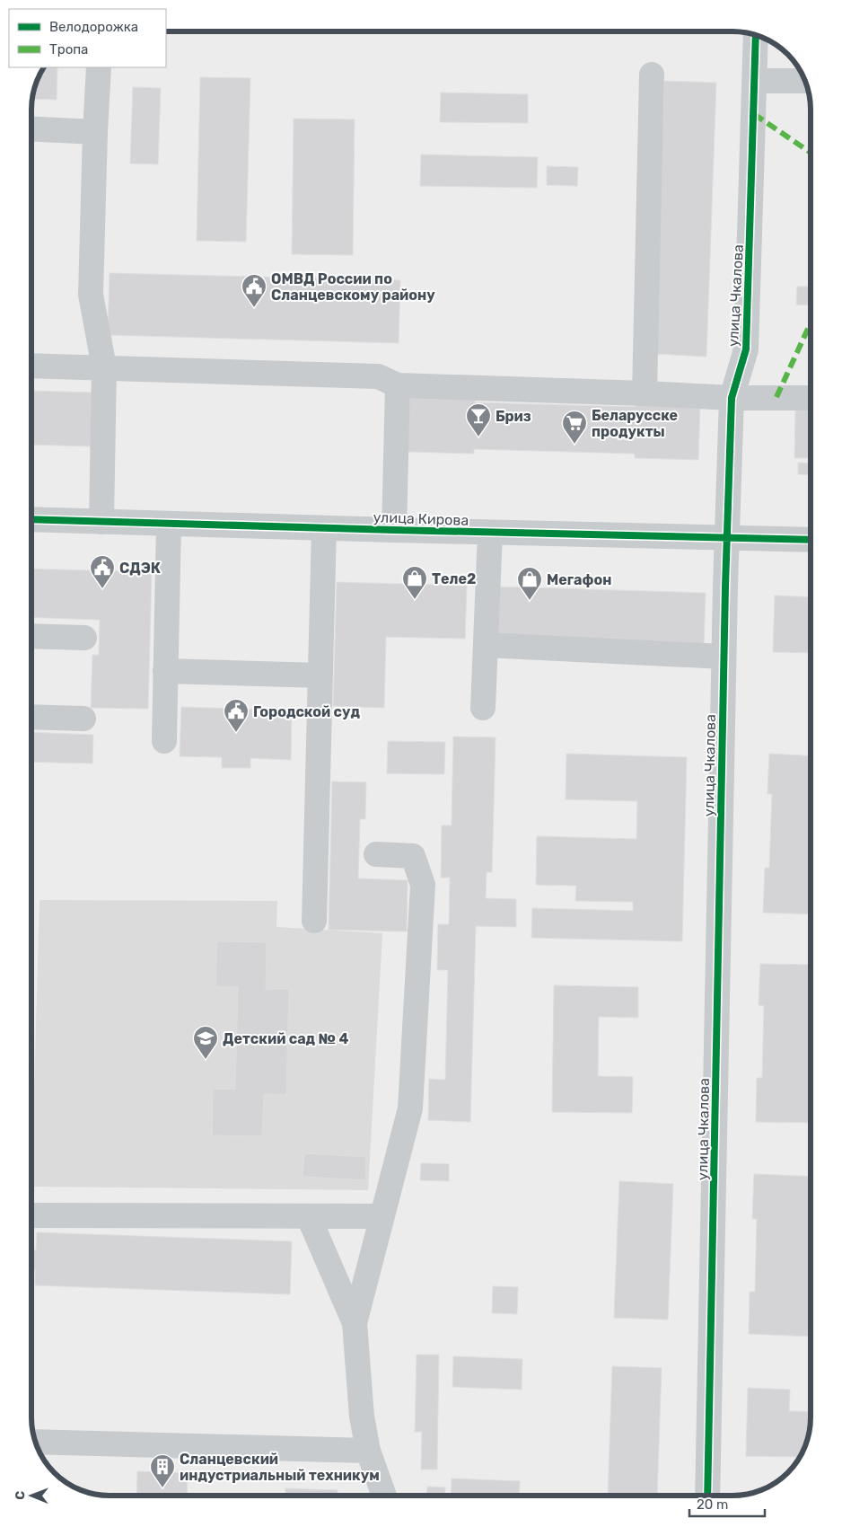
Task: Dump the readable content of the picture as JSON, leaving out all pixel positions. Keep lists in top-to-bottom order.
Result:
{
  "streets": {
    "street": ["улица Чкалова", "улица Кирова"]
  },
  "crossings": [
    ["улица Чкалова", "улица Кирова"]
  ],
  "places": {
    "public building": ["ОМВД России по Сланцевскому району", "СДЭК", "Городской суд"],
    "bar": ["Бриз"],
    "supermarket": ["Беларусске продукты"],
    "shop": ["Теле2", "Мегафон"],
    "school or university": ["Детский сад № 4"],
    "building": ["Сланцевский индустриальный техникум"]
  },
  "legend": ["Велодорожка", "Тропа"],
  "scale_bar": "20 m",
  "north": "left"
}
